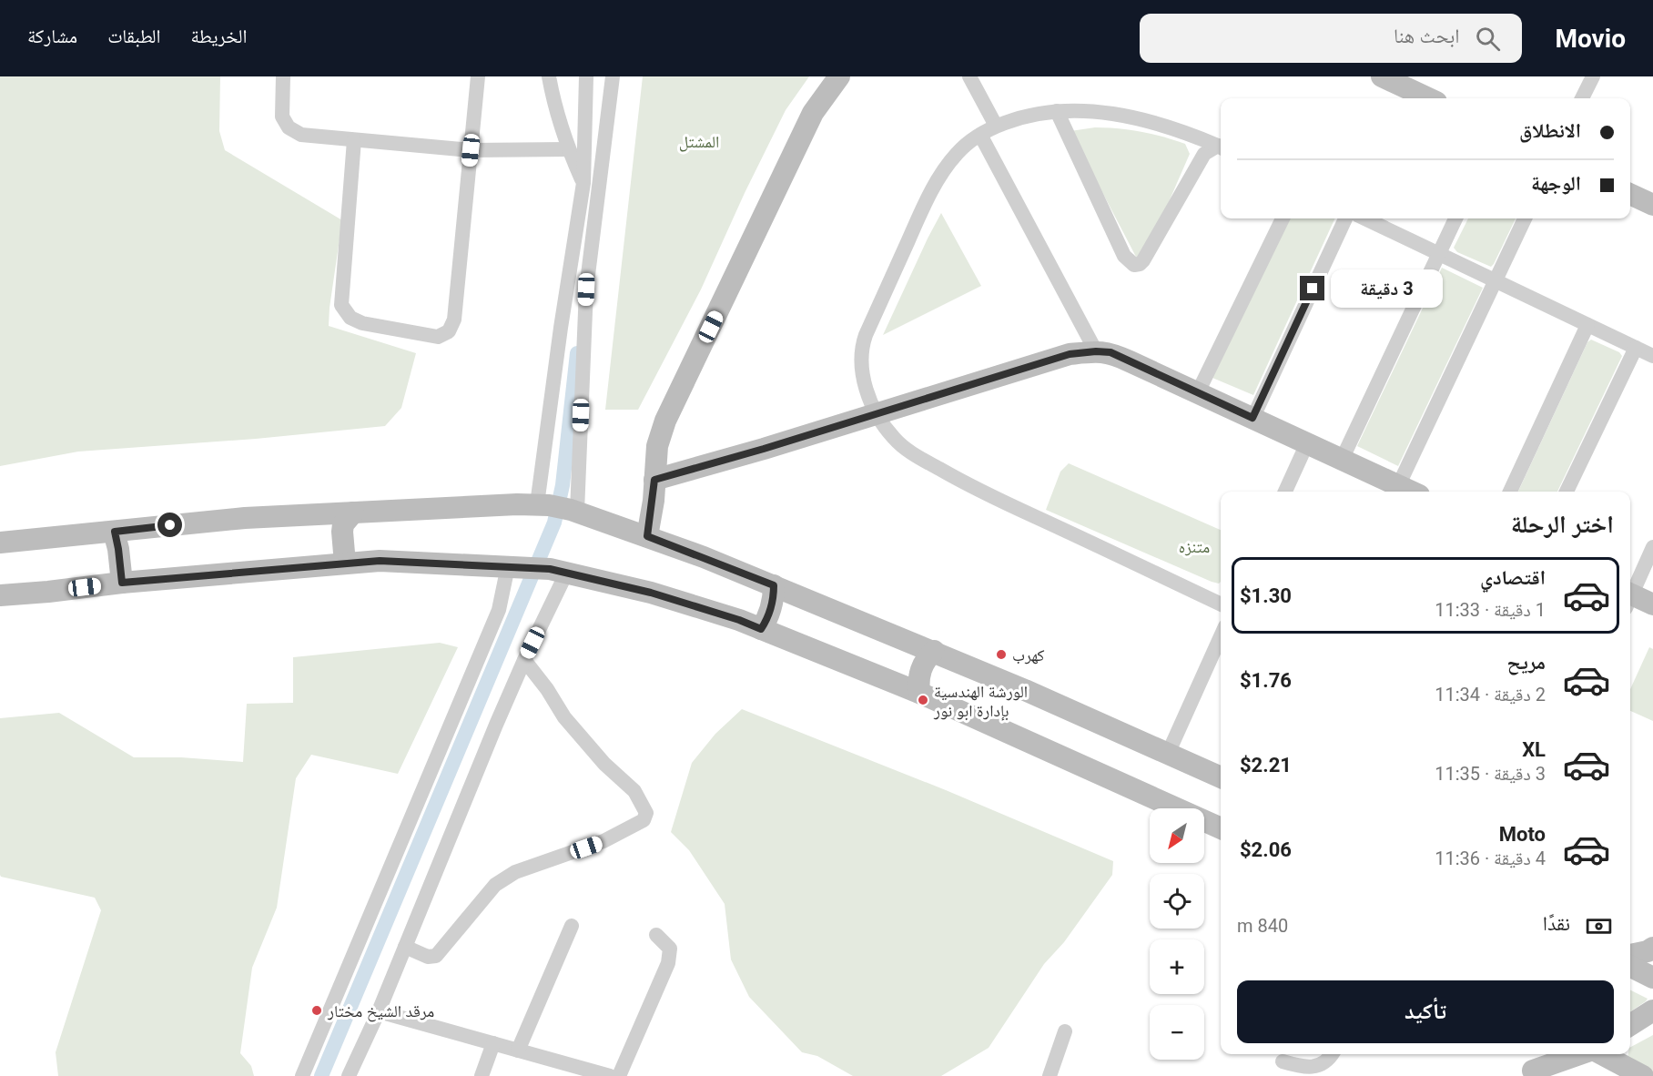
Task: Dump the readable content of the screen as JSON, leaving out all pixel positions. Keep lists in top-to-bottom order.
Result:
{
  "parks": ["المشتل", "متنزه"],
  "places": ["كهرب", "الورشة الهندسية بإدارة ابو نور", "مرقد الشيخ مختار"],
  "north": "bottom left",
  "page": {
    "header": "Movio",
    "search": "ابحث هنا",
    "nav": ["الخريطة", "الطبقات", "مشاركة"],
    "banner": ["الانطلاق", "الوجهة"],
    "bubble": "3 دقيقة",
    "heading": "اختر الرحلة",
    "list": [
      {
        "name": "اقتصادي",
        "note": "1 دقيقة · 11:33",
        "value": "$1.30"
      },
      {
        "name": "مريح",
        "note": "2 دقيقة · 11:34",
        "value": "$1.76"
      },
      {
        "name": "XL",
        "note": "3 دقيقة · 11:35",
        "value": "$2.21"
      },
      {
        "name": "Moto",
        "note": "4 دقيقة · 11:36",
        "value": "$2.06"
      }
    ],
    "map_buttons": ["+", "−"],
    "pay": ["نقدًا", "840 m"],
    "buttons": "تأكيد"
  }
}
